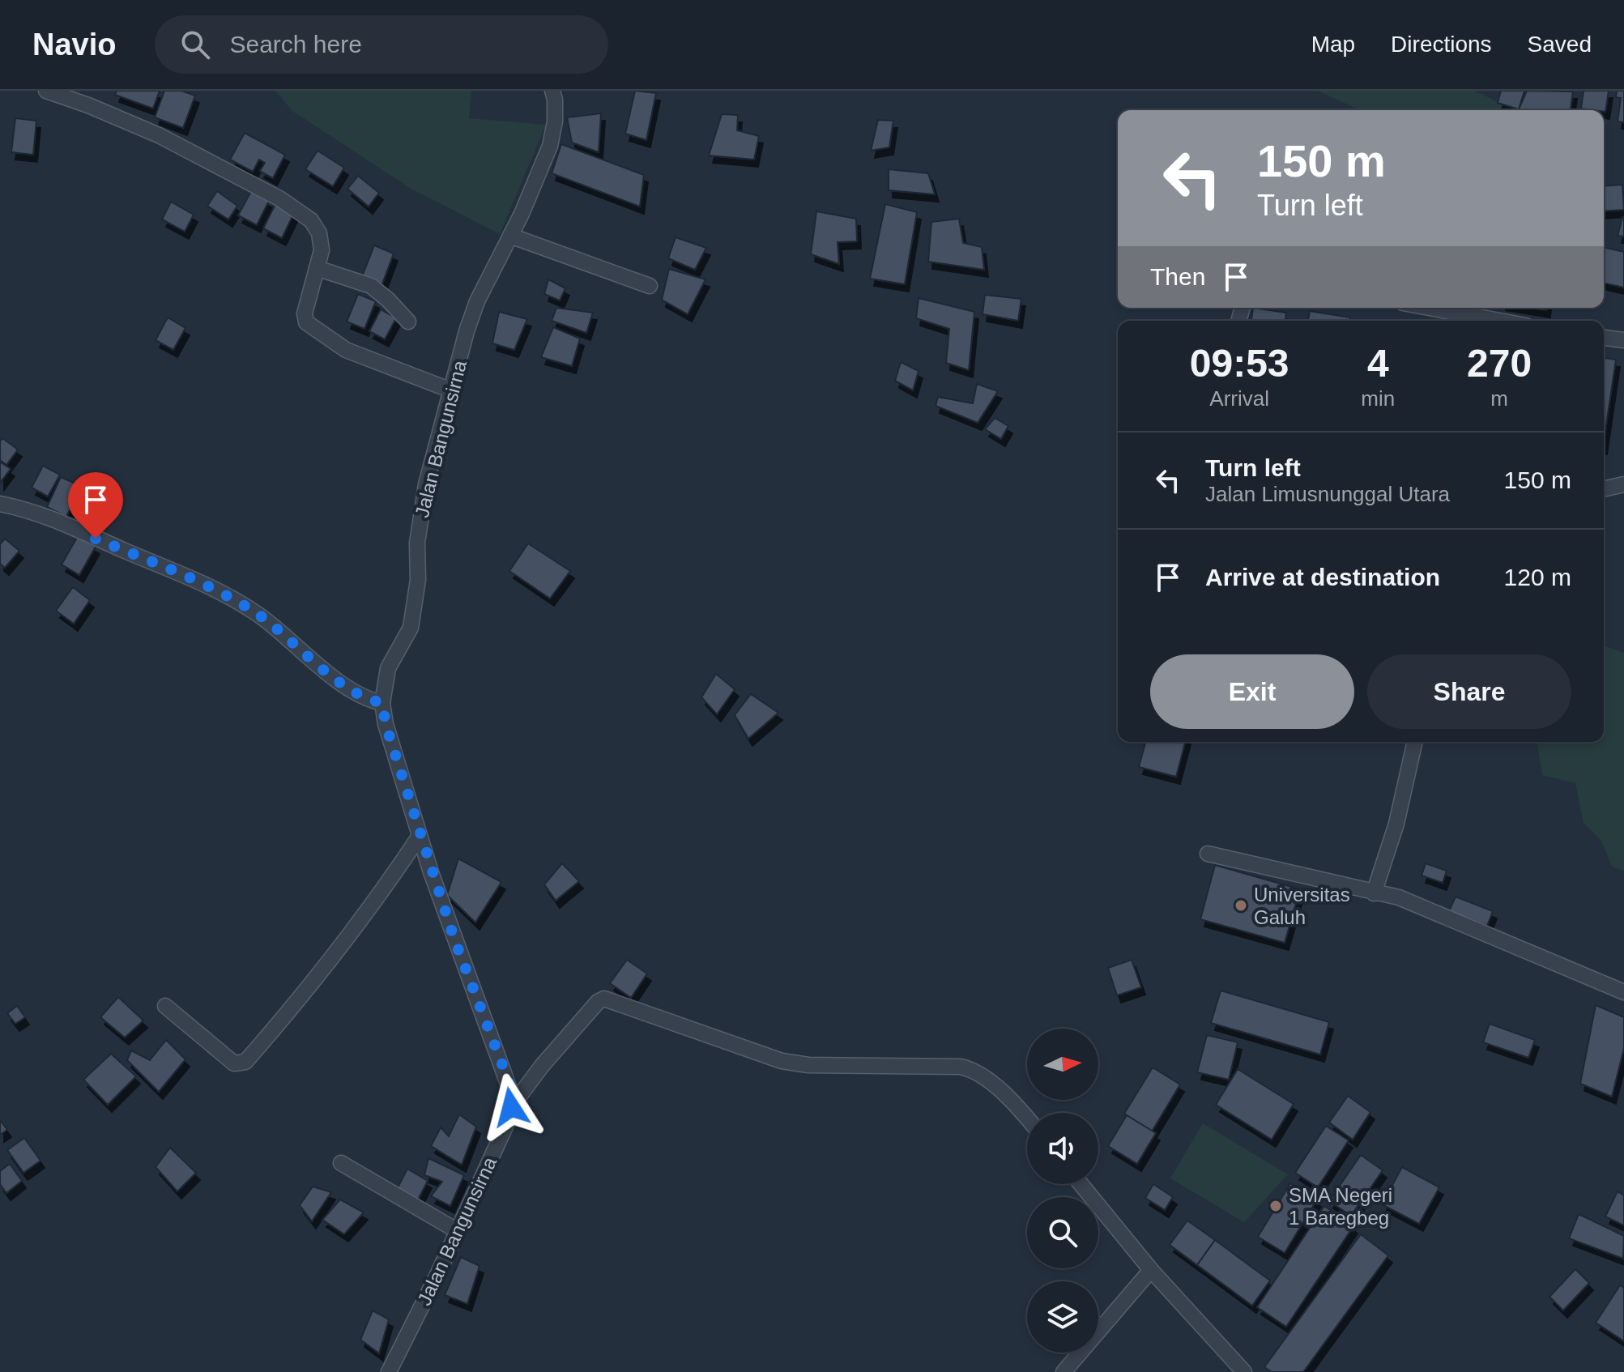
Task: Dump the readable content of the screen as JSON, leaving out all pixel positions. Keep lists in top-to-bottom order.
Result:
{
  "streets": {
    "street": ["Jalan Bangunsirna"]
  },
  "places": ["Universitas Galuh", "SMA Negeri 1 Baregbeg"],
  "north": "right",
  "page": {
    "header": "Navio",
    "search": "Search here",
    "nav": ["Map", "Directions", "Saved"],
    "turn": ["150 m", "Turn left"],
    "then": "Then",
    "eta": [
      "09:53",
      "Arrival",
      "4",
      "min",
      "270",
      "m"
    ],
    "list": [
      {
        "name": "Turn left",
        "note": "Jalan Limusnunggal Utara",
        "value": "150 m"
      },
      {
        "name": "Arrive at destination",
        "value": "120 m"
      }
    ],
    "buttons": ["Exit", "Share"]
  }
}
